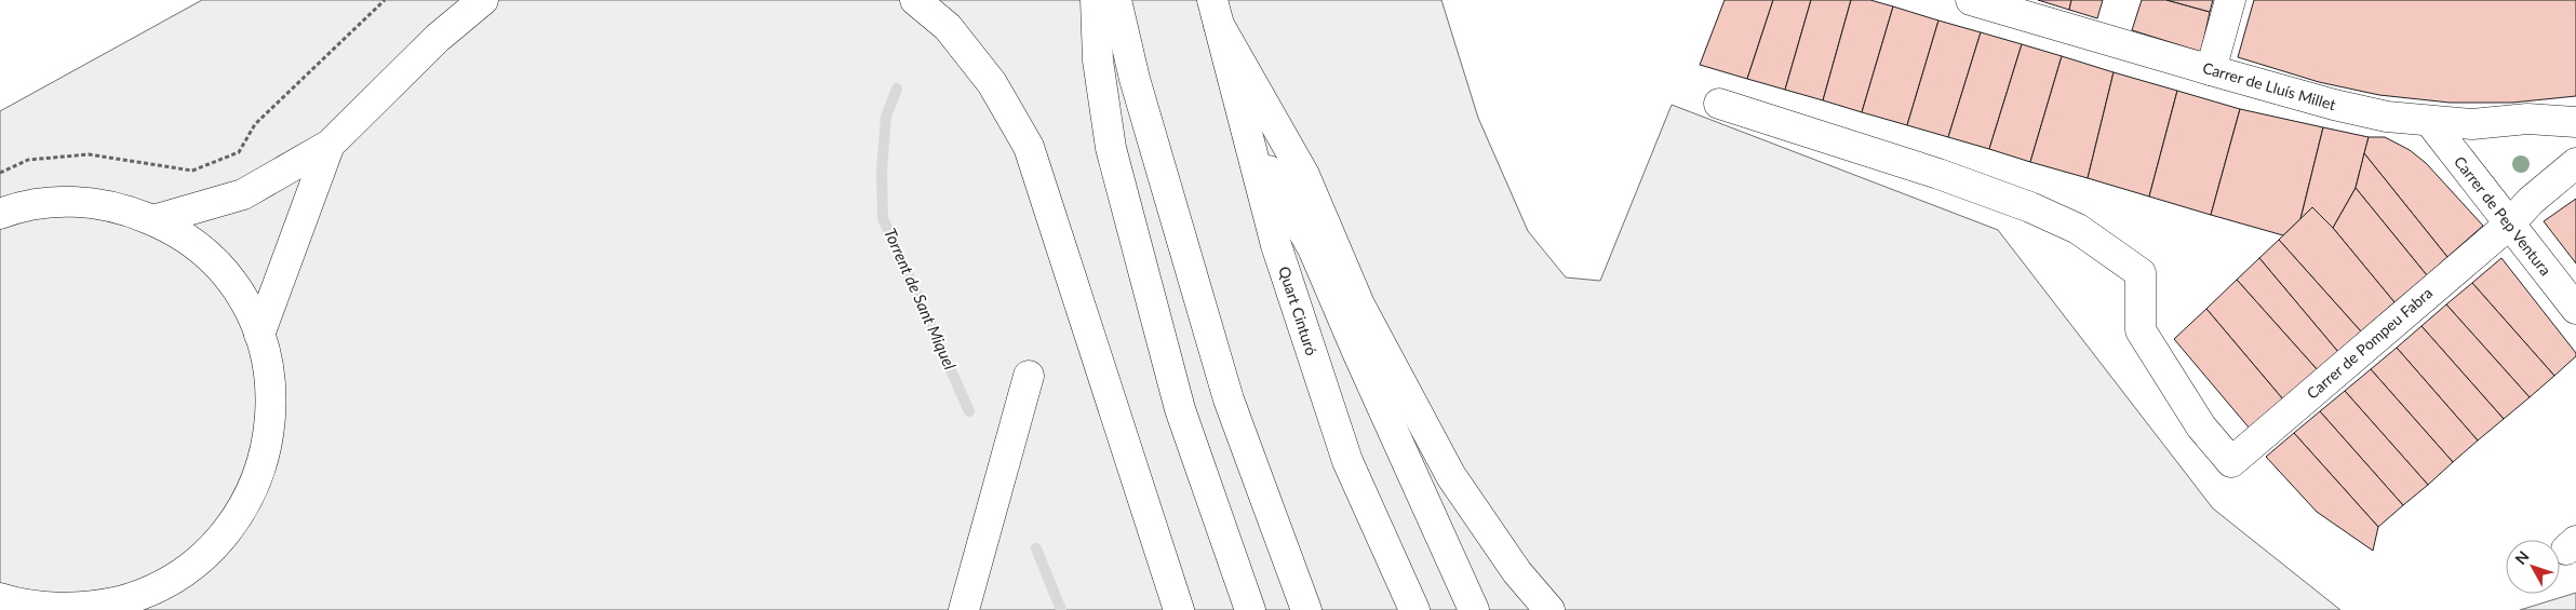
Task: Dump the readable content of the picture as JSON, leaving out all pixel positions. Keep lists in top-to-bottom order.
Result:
{
  "streets": {
    "main road": [
      "Carrer de Lluís Millet",
      "Carrer de Pep Ventura",
      "Quart Cinturó",
      "Carrer de Pompeu Fabra"
    ]
  },
  "crossings": [
    ["Carrer de Lluís Millet", "Carrer de Pep Ventura"],
    ["Carrer de Pep Ventura", "Carrer de Pompeu Fabra"]
  ],
  "water": ["Torrent de Sant Miquel"],
  "north": "top left"
}
